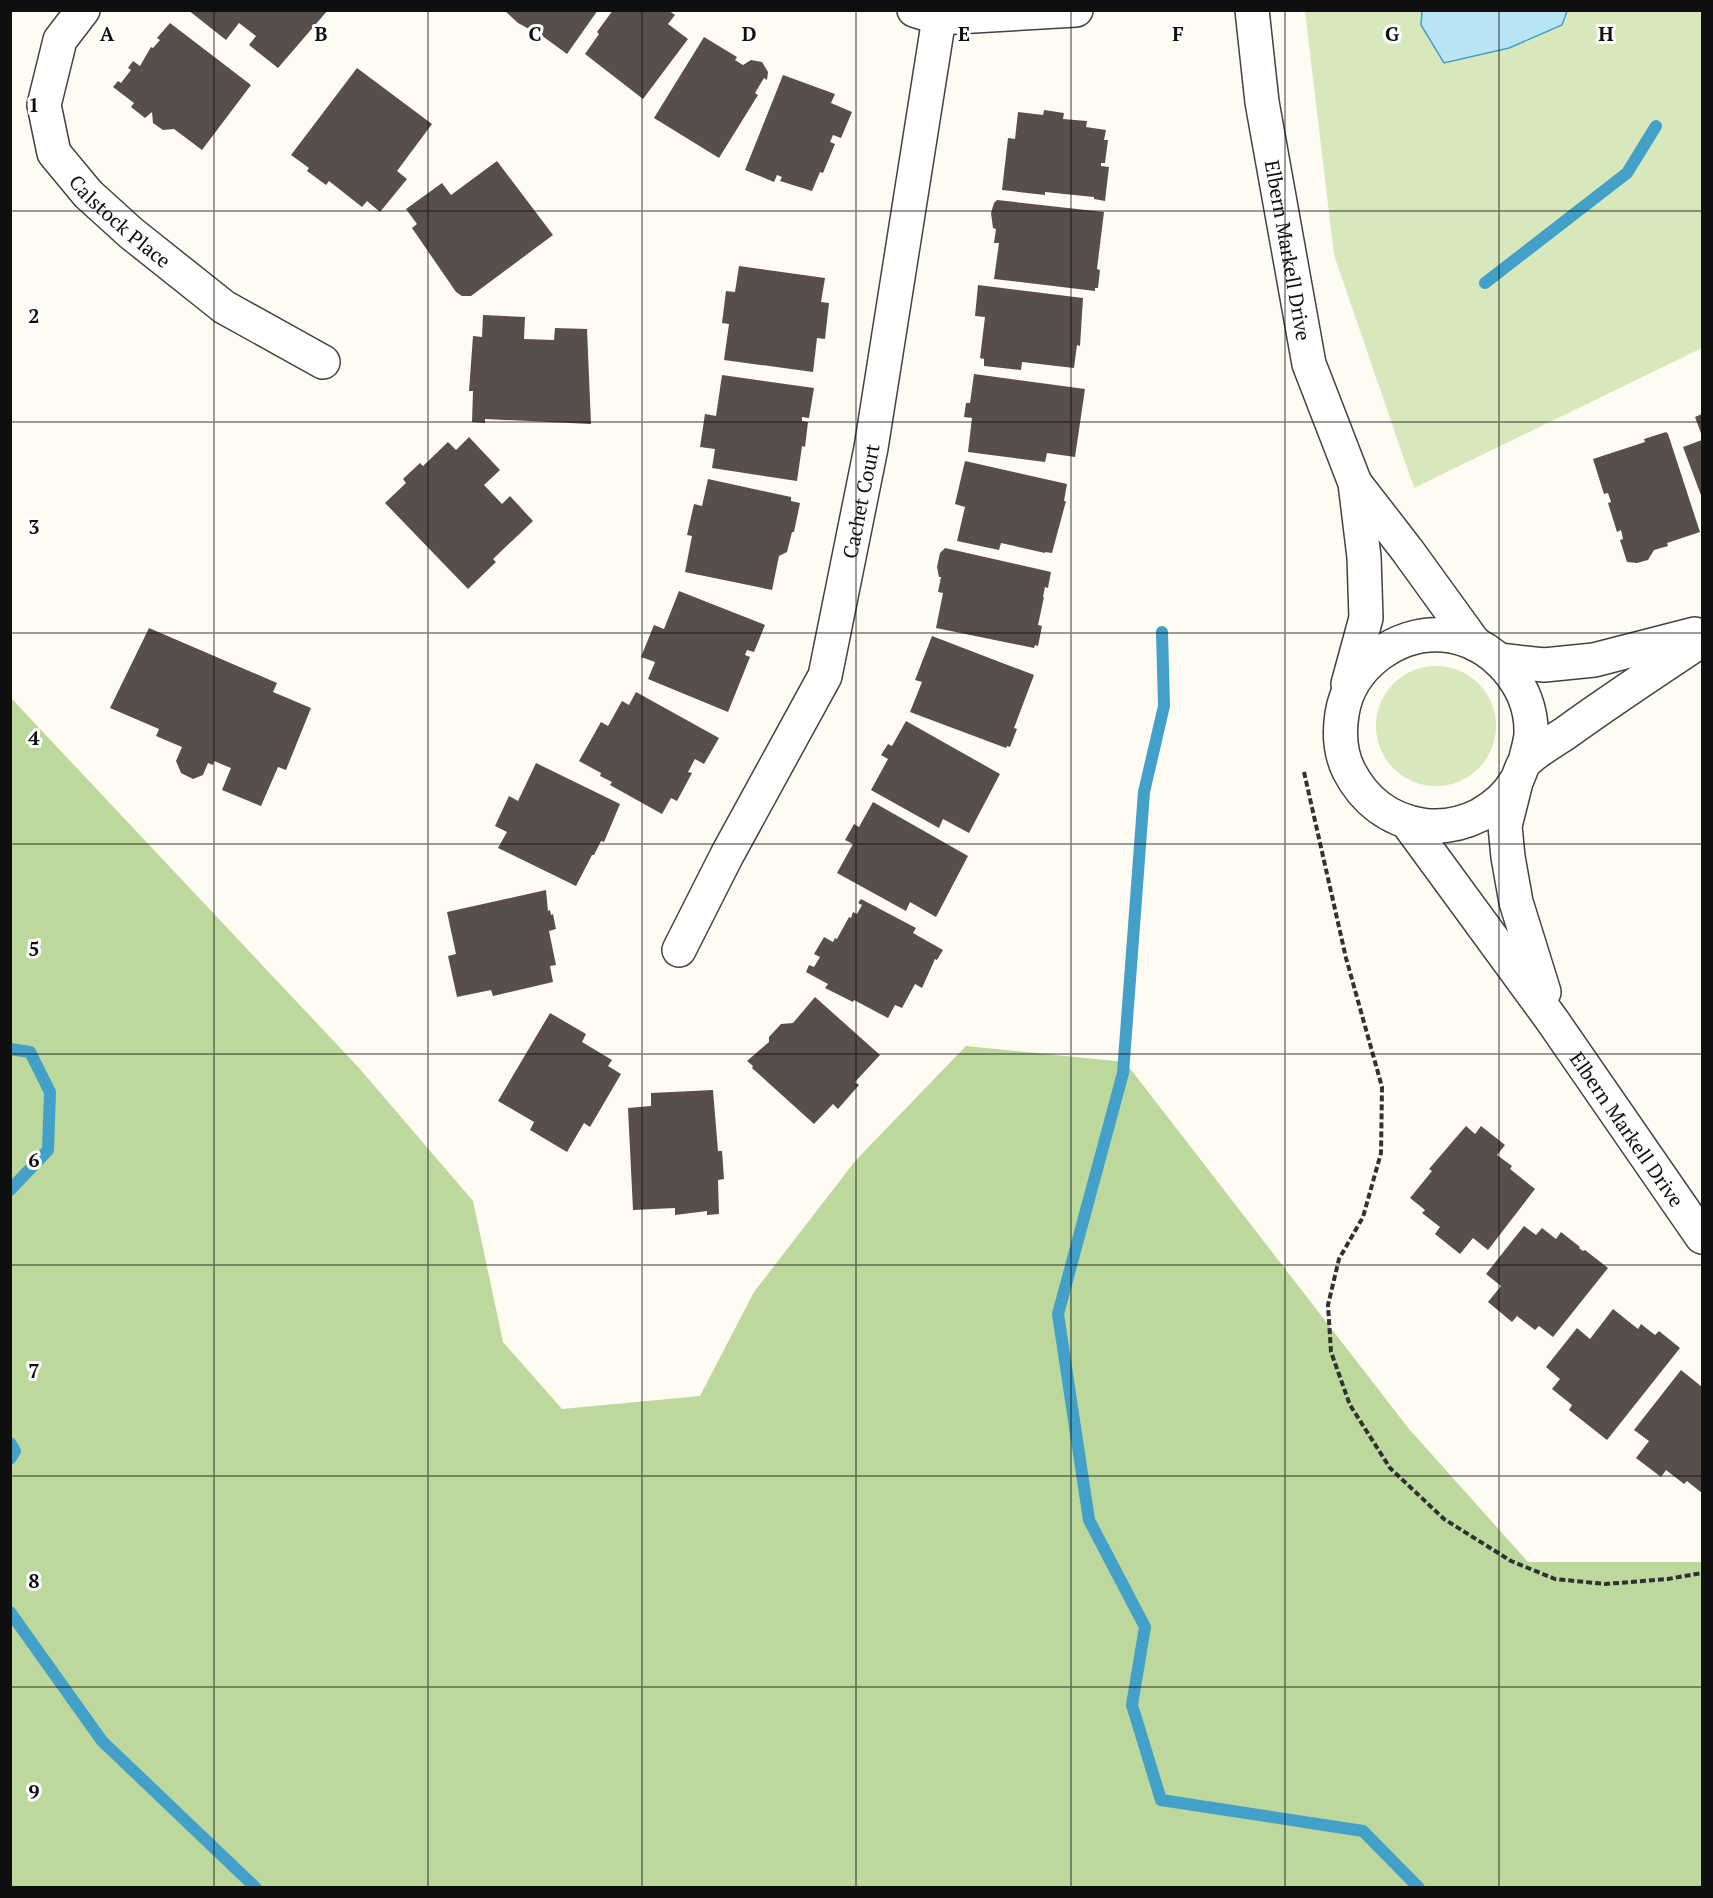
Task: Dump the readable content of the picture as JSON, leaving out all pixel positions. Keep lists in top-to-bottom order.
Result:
{
  "streets": {
    "street": ["Calstock Place", "Elbern Markell Drive", "Cachet Court"]
  },
  "grid": {
    "columns": [
      "A",
      "B",
      "C",
      "D",
      "E",
      "F",
      "G",
      "H"
    ],
    "rows": [
      "1",
      "2",
      "3",
      "4",
      "5",
      "6",
      "7",
      "8",
      "9"
    ]
  }
}
